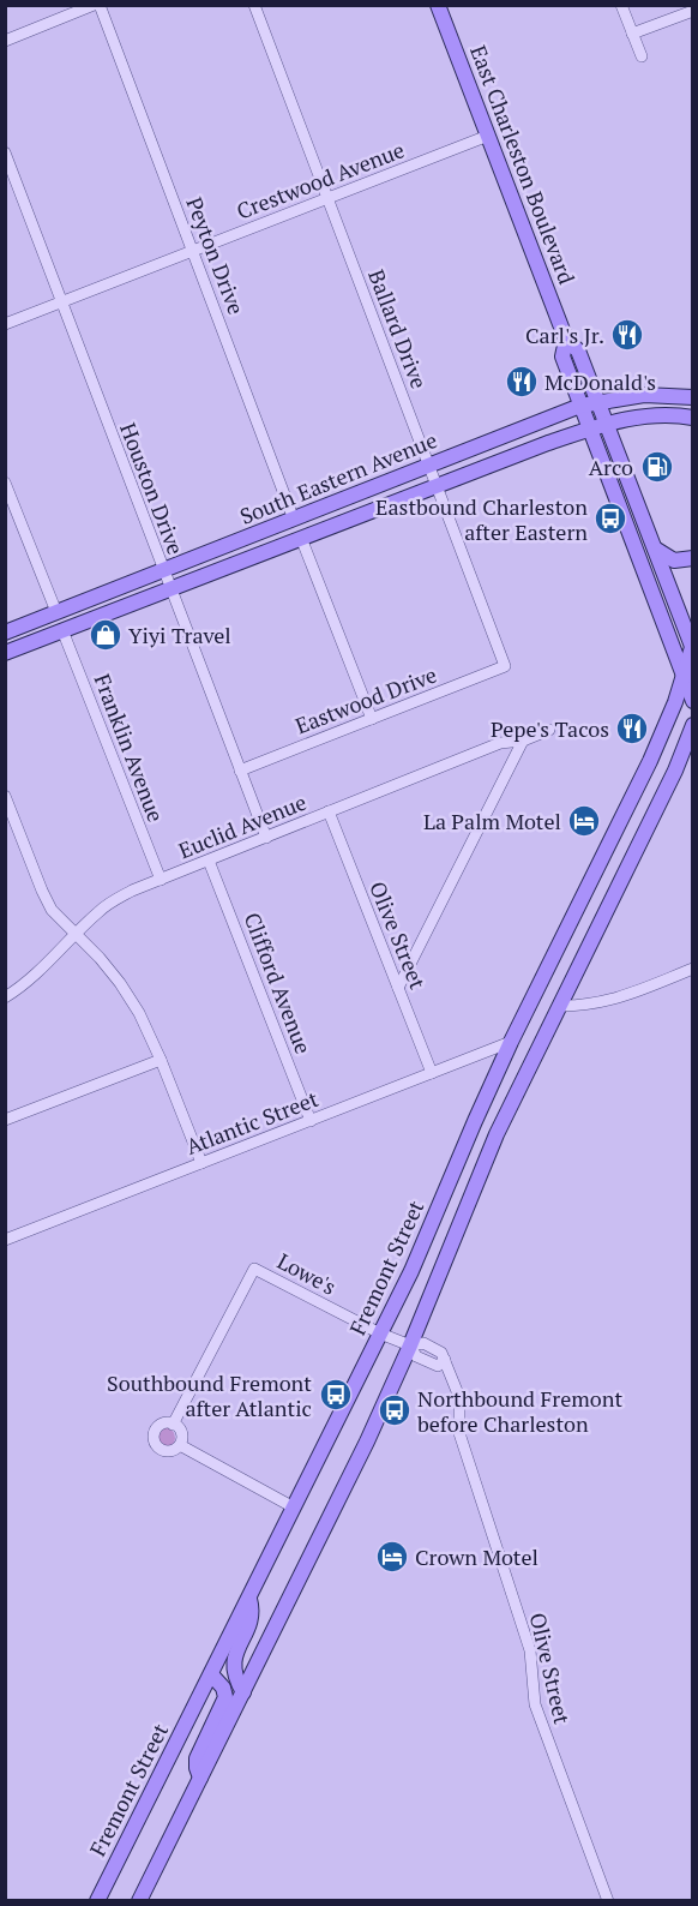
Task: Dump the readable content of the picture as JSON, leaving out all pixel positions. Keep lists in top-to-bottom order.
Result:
{
  "streets": {
    "main road": ["East Charleston Boulevard", "South Eastern Avenue", "Fremont Street"],
    "street": [
      "Crestwood Avenue",
      "Peyton Drive",
      "Ballard Drive",
      "Houston Drive",
      "Eastwood Drive",
      "Franklin Avenue",
      "Euclid Avenue",
      "Olive Street",
      "Clifford Avenue",
      "Atlantic Street",
      "Lowe's"
    ]
  },
  "crossings": [
    ["East Charleston Boulevard", "Crestwood Avenue"],
    ["East Charleston Boulevard", "South Eastern Avenue"],
    ["East Charleston Boulevard", "Fremont Street"],
    ["Crestwood Avenue", "Peyton Drive"],
    ["Crestwood Avenue", "Ballard Drive"],
    ["Crestwood Avenue", "Houston Drive"],
    ["Peyton Drive", "South Eastern Avenue"],
    ["Ballard Drive", "South Eastern Avenue"],
    ["Ballard Drive", "Eastwood Drive"],
    ["South Eastern Avenue", "Houston Drive"],
    ["South Eastern Avenue", "Franklin Avenue"],
    ["Houston Drive", "Eastwood Drive"],
    ["Houston Drive", "Euclid Avenue"],
    ["Franklin Avenue", "Euclid Avenue"],
    ["Euclid Avenue", "Olive Street"],
    ["Euclid Avenue", "Clifford Avenue"],
    ["Olive Street", "Atlantic Street"],
    ["Olive Street", "Fremont Street"],
    ["Olive Street", "Lowe's"],
    ["Clifford Avenue", "Atlantic Street"],
    ["Atlantic Street", "Fremont Street"],
    ["Fremont Street", "Lowe's"]
  ],
  "places": {
    "restaurant": ["Carl's Jr.", "McDonald's", "Pepe's Tacos"],
    "fuel station": ["Arco"],
    "bus stop": ["Eastbound Charleston after Eastern", "Southbound Fremont after Atlantic", "Northbound Fremont before Charleston"],
    "shop": ["Yiyi Travel"],
    "hotel": ["La Palm Motel", "Crown Motel"]
  }
}
